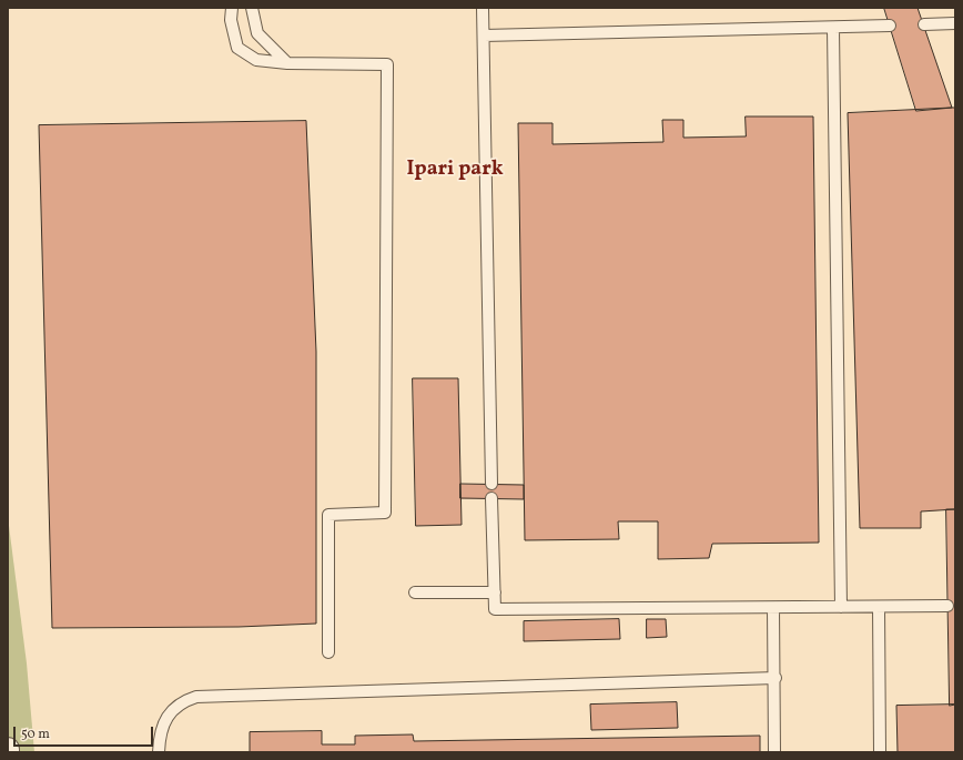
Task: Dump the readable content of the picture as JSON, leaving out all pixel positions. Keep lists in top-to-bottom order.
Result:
{
  "districts": ["Ipari park"],
  "scale_bar": "50 m"
}
